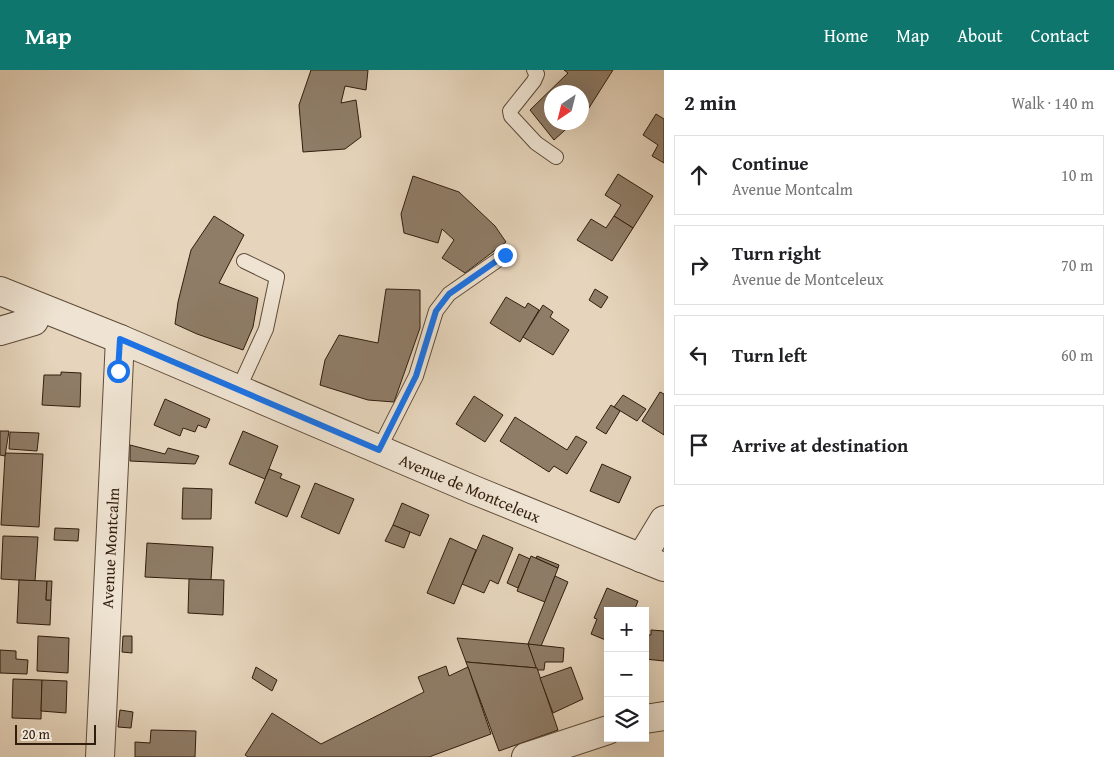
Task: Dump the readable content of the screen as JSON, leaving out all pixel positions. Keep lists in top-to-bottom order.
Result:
{
  "streets": {
    "street": ["Avenue de Montceleux", "Avenue Montcalm"]
  },
  "crossings": [
    ["Avenue de Montceleux", "Avenue Montcalm"]
  ],
  "scale_bar": "20 m",
  "north": "bottom left",
  "page": {
    "header": "Map",
    "nav": [
      "Home",
      "Map",
      "About",
      "Contact"
    ],
    "heading": ["2 min", "Walk · 140 m"],
    "list": [
      ["Continue", "Avenue Montcalm", "10 m"],
      ["Turn right", "Avenue de Montceleux", "70 m"],
      ["Turn left", "60 m"],
      "Arrive at destination"
    ],
    "map_buttons": ["+", "−"],
    "scale": "20 m"
  }
}
